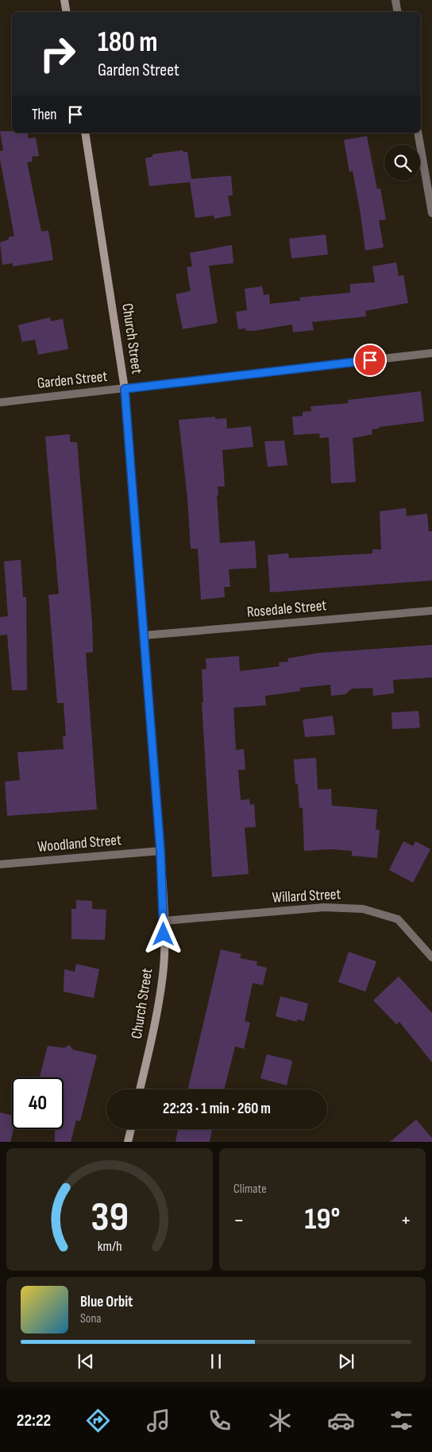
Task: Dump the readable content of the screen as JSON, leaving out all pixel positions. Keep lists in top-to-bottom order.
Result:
{
  "streets": {
    "street": [
      "Church Street",
      "Garden Street",
      "Rosedale Street",
      "Woodland Street",
      "Willard Street"
    ]
  },
  "crossings": [
    ["Church Street", "Garden Street"],
    ["Church Street", "Rosedale Street"],
    ["Church Street", "Woodland Street"],
    ["Church Street", "Willard Street"]
  ],
  "page": {
    "turn": ["180 m", "Garden Street"],
    "then": "Then",
    "limit": "40",
    "trip": "22:23 · 1 min · 260 m",
    "tile": "Climate",
    "heat": ["−", "19°", "+"],
    "song": ["Blue Orbit", "Sona"],
    "tabs": "22:22",
    "gauge": ["39", "km/h"]
  }
}
